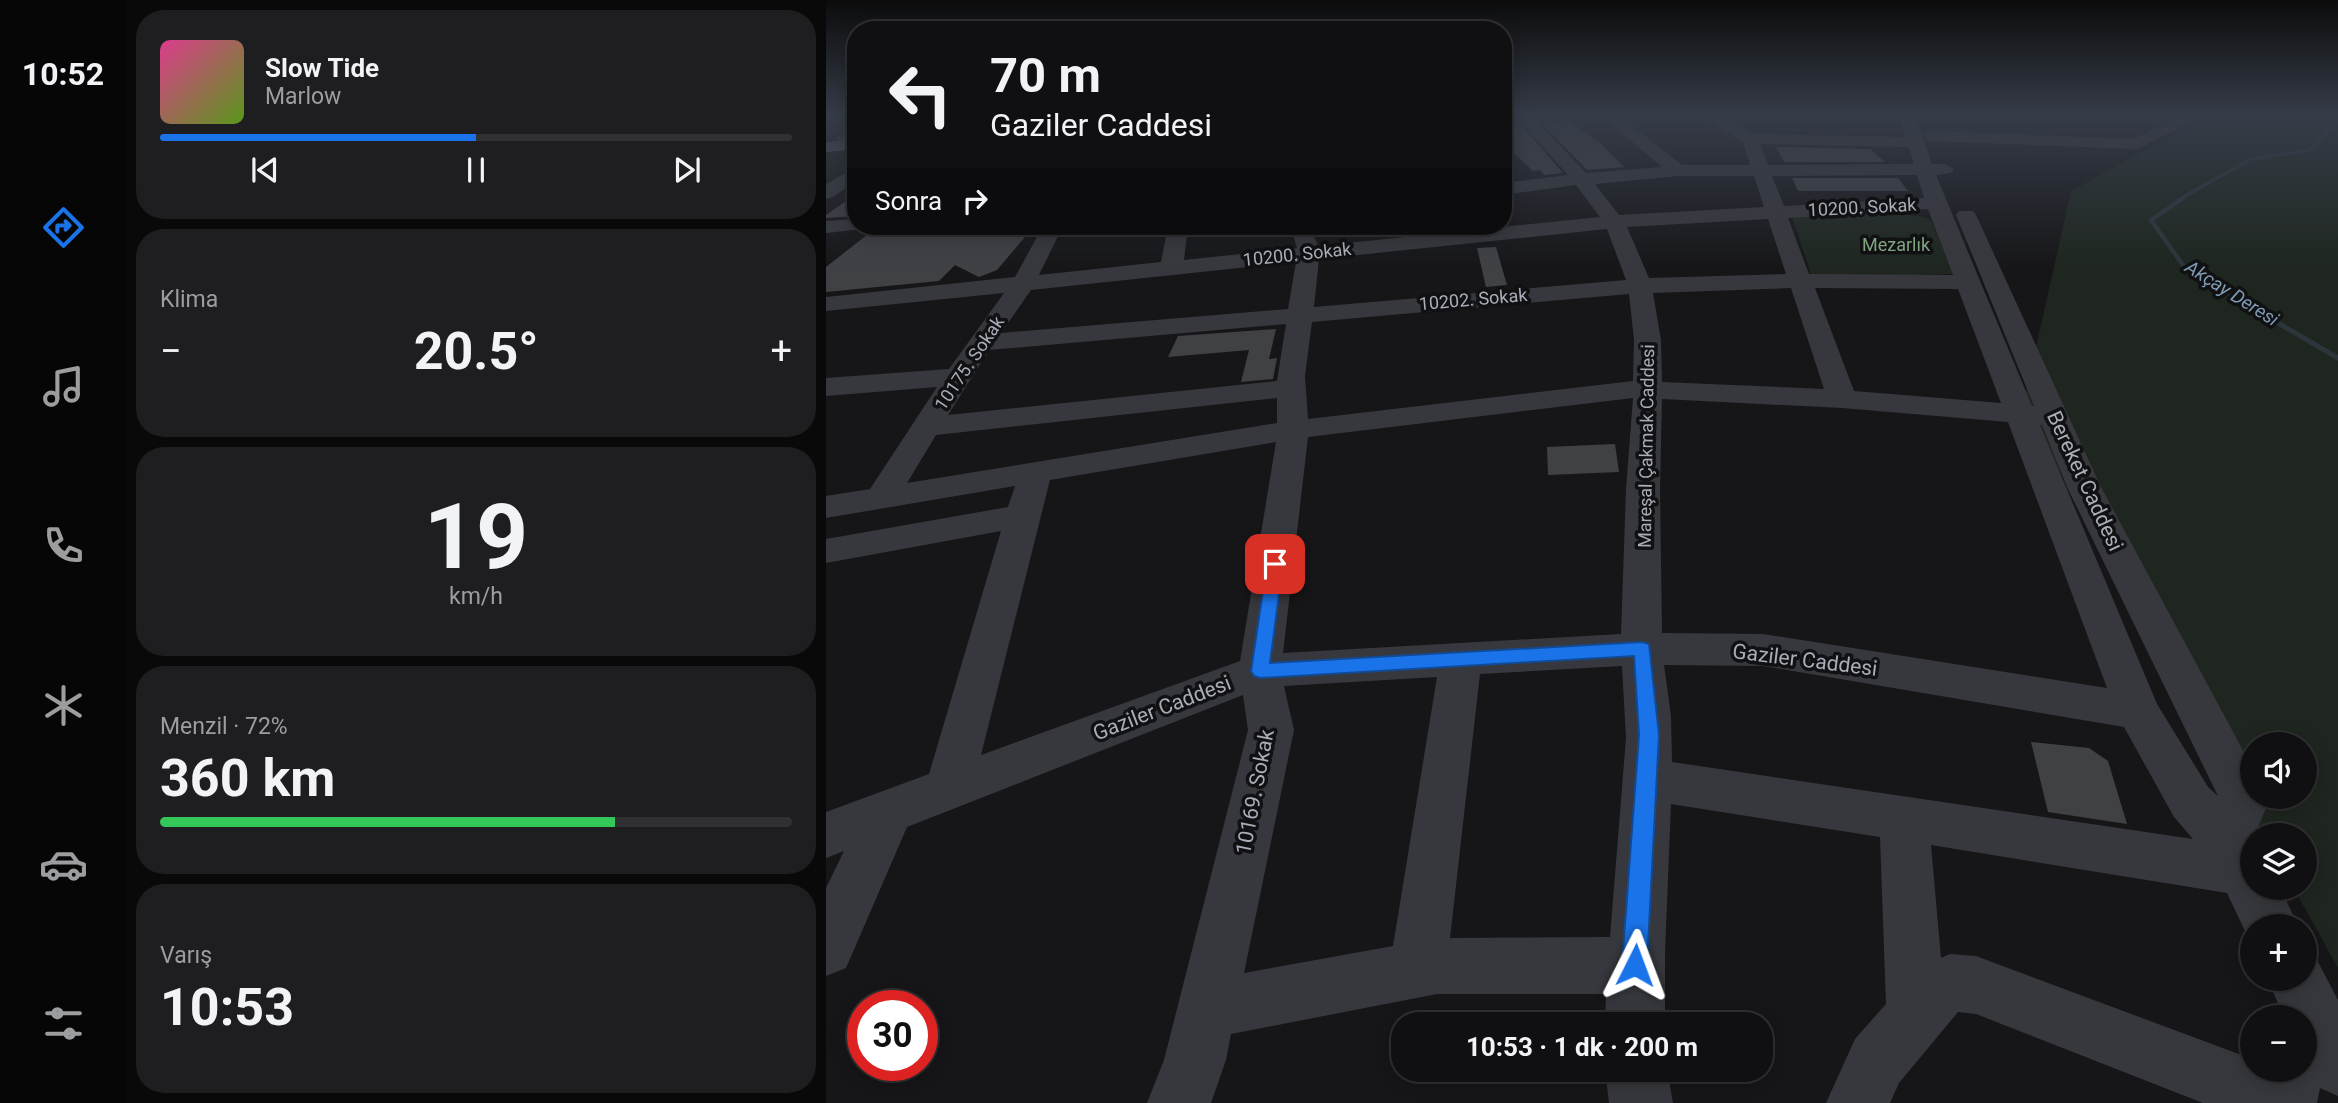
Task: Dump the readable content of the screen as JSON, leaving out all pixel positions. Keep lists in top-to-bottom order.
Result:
{
  "streets": {
    "street": [
      "10200. Sokak",
      "10202. Sokak",
      "10175. Sokak",
      "Mareşal Çakmak Caddesi",
      "Bereket Caddesi",
      "Gaziler Caddesi",
      "10169. Sokak"
    ]
  },
  "crossings": [
    ["10200. Sokak", "10175. Sokak"],
    ["10200. Sokak", "Mareşal Çakmak Caddesi"],
    ["10200. Sokak", "Bereket Caddesi"],
    ["10200. Sokak", "10169. Sokak"],
    ["10202. Sokak", "10175. Sokak"],
    ["10202. Sokak", "Mareşal Çakmak Caddesi"],
    ["10202. Sokak", "Bereket Caddesi"],
    ["10202. Sokak", "10169. Sokak"],
    ["Mareşal Çakmak Caddesi", "Gaziler Caddesi"],
    ["Bereket Caddesi", "Gaziler Caddesi"],
    ["Gaziler Caddesi", "10169. Sokak"]
  ],
  "water": ["Akçay Deresi"],
  "parks": ["Mezarlık"],
  "page": {
    "tabs": "10:52",
    "turn": ["70 m", "Gaziler Caddesi"],
    "song": ["Slow Tide", "Marlow"],
    "then": "Sonra",
    "tile": [
      "Klima",
      ["19", "km/h"],
      ["Menzil · 72%", "360 km"],
      ["Varış", "10:53"]
    ],
    "heat": ["−", "20.5°", "+"],
    "map_buttons": ["+", "−"],
    "limit": "30",
    "trip": "10:53 · 1 dk · 200 m"
  }
}
